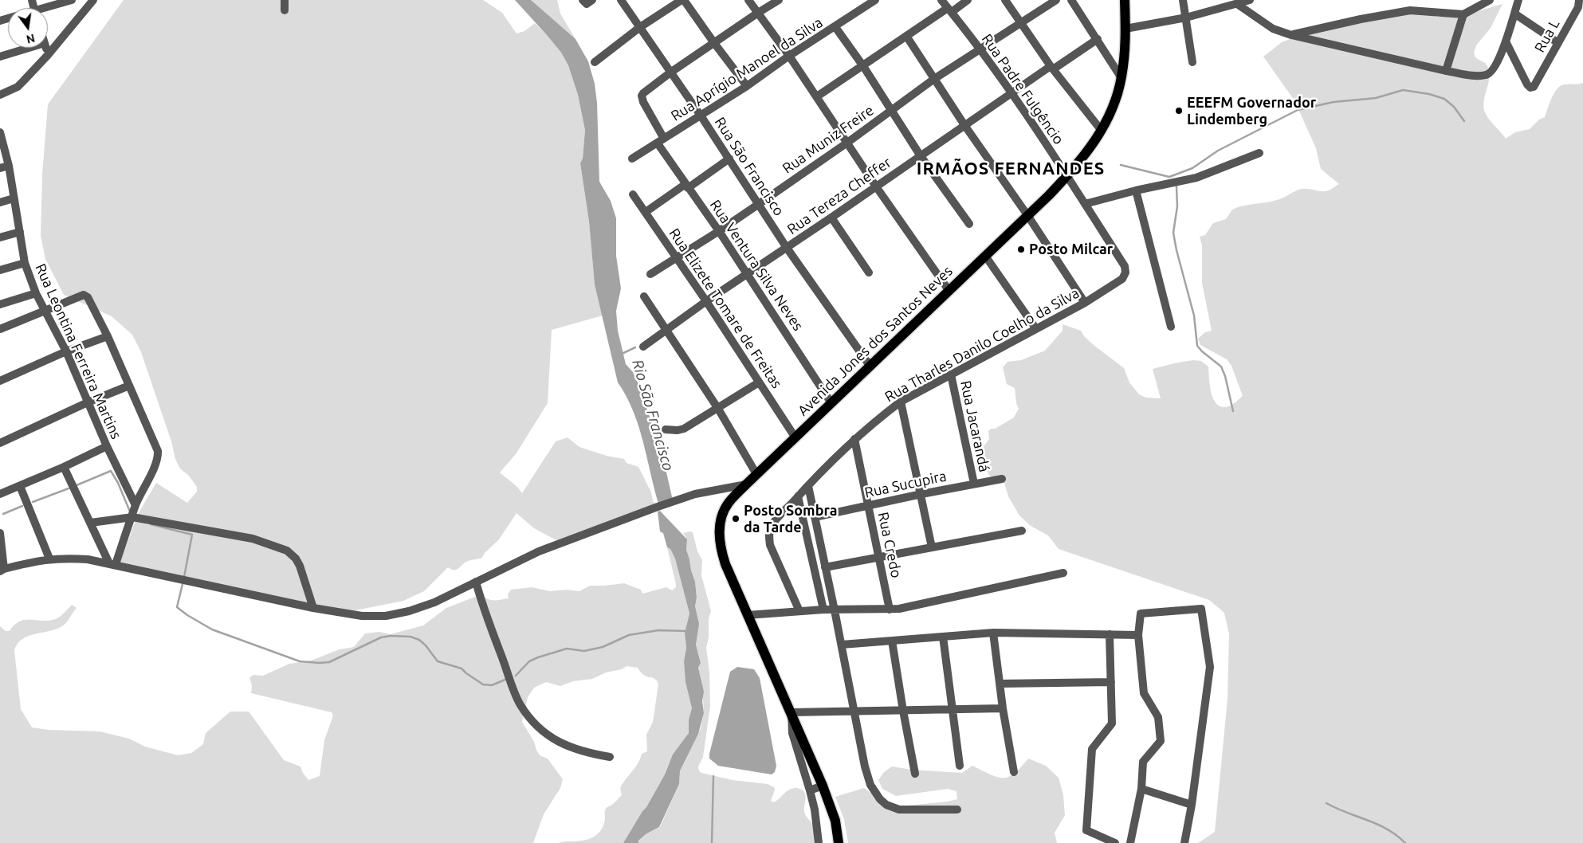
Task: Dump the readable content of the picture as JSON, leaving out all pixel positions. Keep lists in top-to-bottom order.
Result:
{
  "streets": {
    "main road": ["Avenida Jones dos Santos Neves"],
    "street": [
      "Rua L",
      "Rua Aprígio Manoel da Silva",
      "Rua Padre Fulgêncio",
      "Rua Muniz Freire",
      "Rua São Francisco",
      "Rua Tereza Cheffer",
      "Rua Ventura Silva Neves",
      "Rua Elizete Tomare de Freitas",
      "Rua Tharles Danilo Coelho da Silva",
      "Rua Leontina Ferreira Martins",
      "Rua Jacarandá",
      "Rua Sucupira",
      "Rua Credo"
    ]
  },
  "crossings": [
    ["Rua Aprígio Manoel da Silva", "Rua São Francisco"],
    ["Rua Aprígio Manoel da Silva", "Rua Ventura Silva Neves"],
    ["Rua Padre Fulgêncio", "Rua Muniz Freire"],
    ["Rua Padre Fulgêncio", "Rua Tereza Cheffer"],
    ["Rua Padre Fulgêncio", "Avenida Jones dos Santos Neves"],
    ["Rua Padre Fulgêncio", "Rua Tharles Danilo Coelho da Silva"],
    ["Rua Muniz Freire", "Rua São Francisco"],
    ["Rua Muniz Freire", "Rua Ventura Silva Neves"],
    ["Rua Muniz Freire", "Rua Elizete Tomare de Freitas"],
    ["Rua São Francisco", "Rua Tereza Cheffer"],
    ["Rua São Francisco", "Rua Ventura Silva Neves"],
    ["Rua São Francisco", "Avenida Jones dos Santos Neves"],
    ["Rua Tereza Cheffer", "Rua Ventura Silva Neves"],
    ["Rua Tereza Cheffer", "Rua Elizete Tomare de Freitas"],
    ["Rua Ventura Silva Neves", "Avenida Jones dos Santos Neves"],
    ["Rua Elizete Tomare de Freitas", "Avenida Jones dos Santos Neves"],
    ["Rua Tharles Danilo Coelho da Silva", "Rua Jacarandá"],
    ["Rua Tharles Danilo Coelho da Silva", "Rua Credo"],
    ["Rua Jacarandá", "Rua Sucupira"],
    ["Rua Sucupira", "Rua Credo"]
  ],
  "districts": ["IRMÃOS FERNANDES"],
  "water": ["Rio São Francisco"],
  "places": ["EEEFM Governador Lindemberg", "Posto Milcar", "Posto Sombra da Tarde"],
  "north": "bottom"
}
